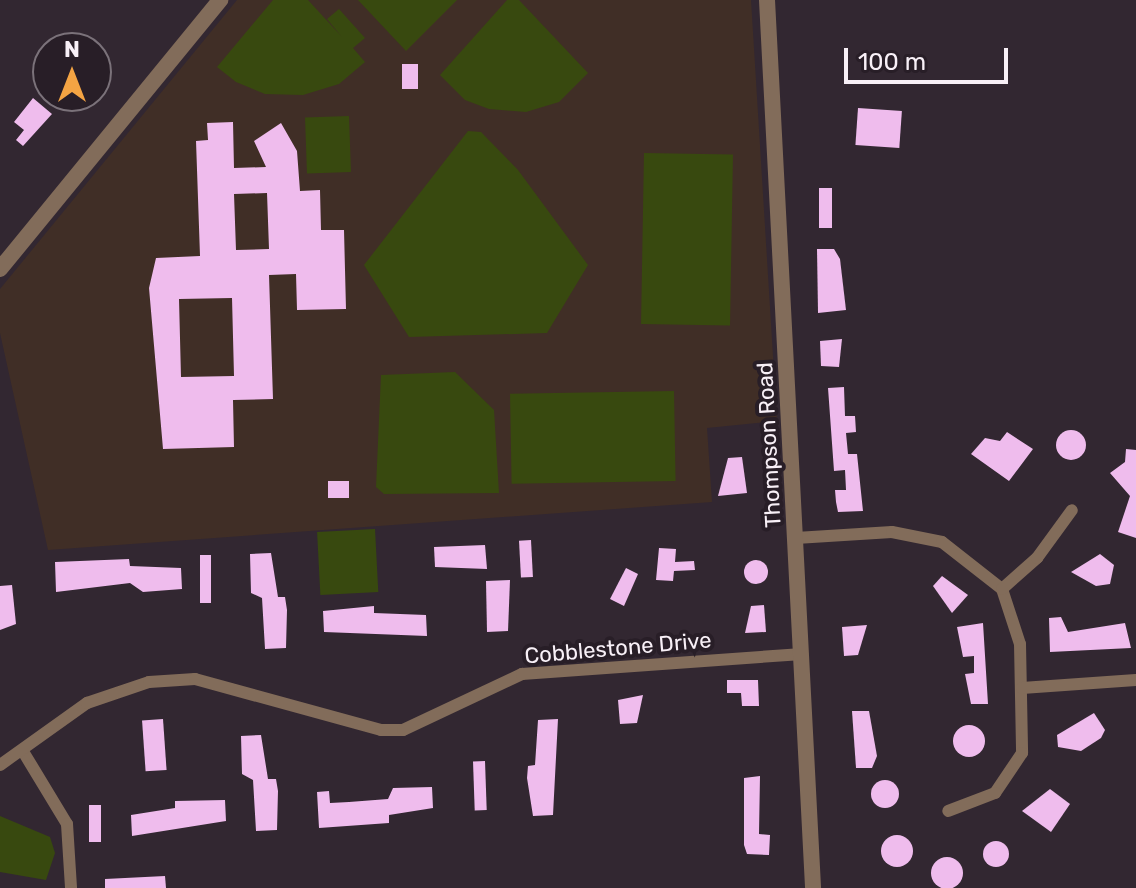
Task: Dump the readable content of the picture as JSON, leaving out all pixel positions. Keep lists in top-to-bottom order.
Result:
{
  "streets": {
    "street": ["Thompson Road", "Cobblestone Drive"]
  },
  "crossings": [
    ["Thompson Road", "Cobblestone Drive"]
  ],
  "scale_bar": "100 m",
  "north": "top"
}
